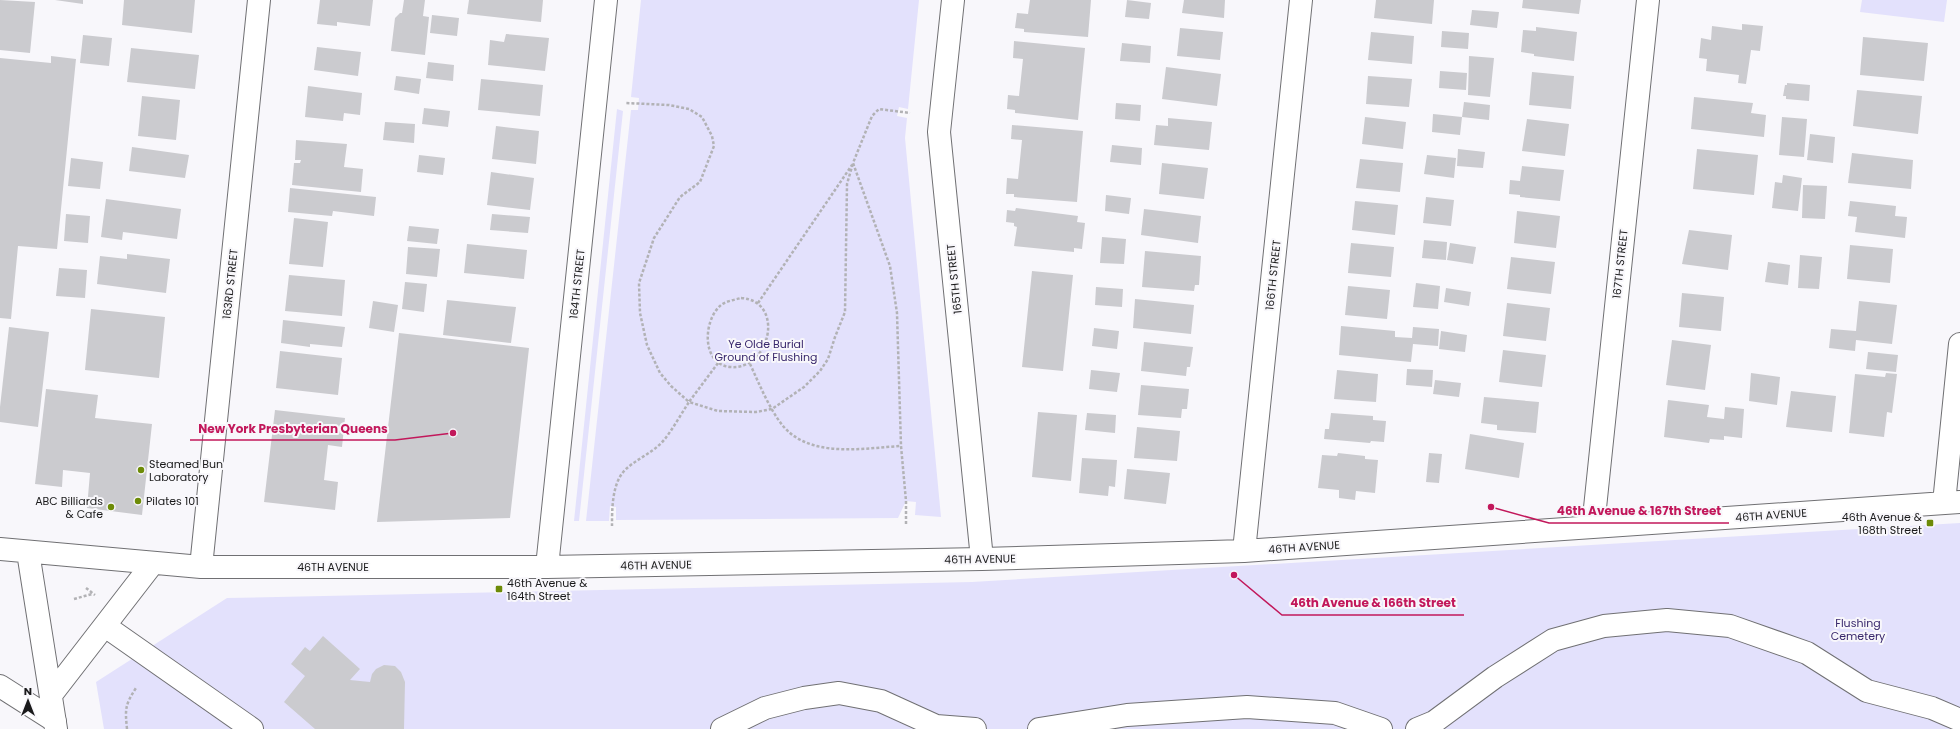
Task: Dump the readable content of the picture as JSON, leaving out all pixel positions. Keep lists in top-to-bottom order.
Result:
{
  "streets": {
    "street": [
      "167TH STREET",
      "166TH STREET",
      "165TH STREET",
      "163RD STREET",
      "164TH STREET",
      "46TH AVENUE"
    ]
  },
  "crossings": [
    ["167TH STREET", "46TH AVENUE"],
    ["166TH STREET", "46TH AVENUE"],
    ["165TH STREET", "46TH AVENUE"],
    ["163RD STREET", "46TH AVENUE"],
    ["164TH STREET", "46TH AVENUE"]
  ],
  "parks": ["Ye Olde Burial Ground of Flushing", "Flushing Cemetery"],
  "places": {
    "other": [
      "New York Presbyterian Queens",
      "Steamed Bun Laboratory",
      "Pilates 101",
      "ABC Billiards & Cafe",
      "46th Avenue & 167th Street",
      "46th Avenue & 166th Street"
    ],
    "transit": ["46th Avenue & 168th Street", "46th Avenue & 164th Street"]
  },
  "north": "top"
}
